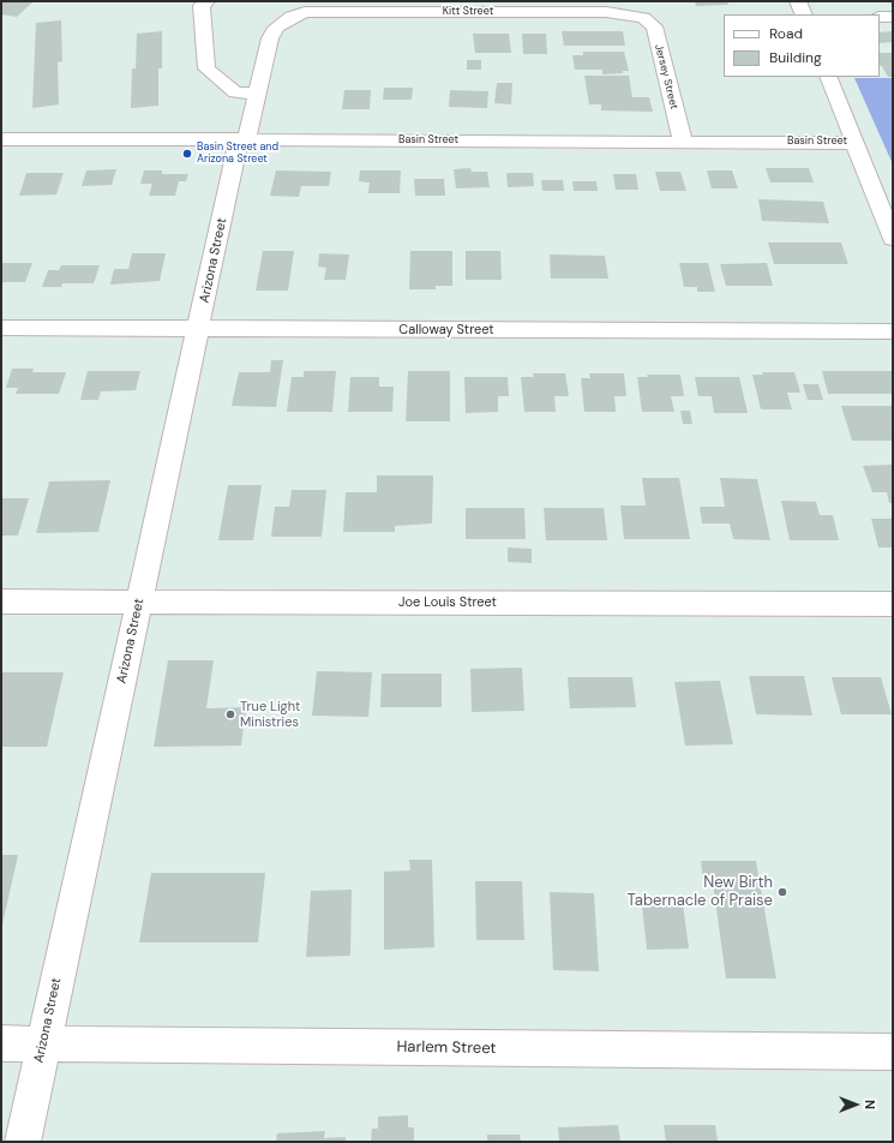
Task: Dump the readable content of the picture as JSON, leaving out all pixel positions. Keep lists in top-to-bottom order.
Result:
{
  "streets": {
    "street": [
      "Kitt Street",
      "Jersey Street",
      "Basin Street",
      "Arizona Street",
      "Calloway Street",
      "Joe Louis Street",
      "Harlem Street"
    ]
  },
  "crossings": [
    ["Kitt Street", "Jersey Street"],
    ["Kitt Street", "Arizona Street"],
    ["Jersey Street", "Basin Street"],
    ["Basin Street", "Arizona Street"],
    ["Arizona Street", "Calloway Street"],
    ["Arizona Street", "Joe Louis Street"],
    ["Arizona Street", "Harlem Street"]
  ],
  "places": ["Basin Street and Arizona Street", "True Light Ministries", "New Birth Tabernacle of Praise"],
  "legend": ["Road", "Building"],
  "north": "right"
}
